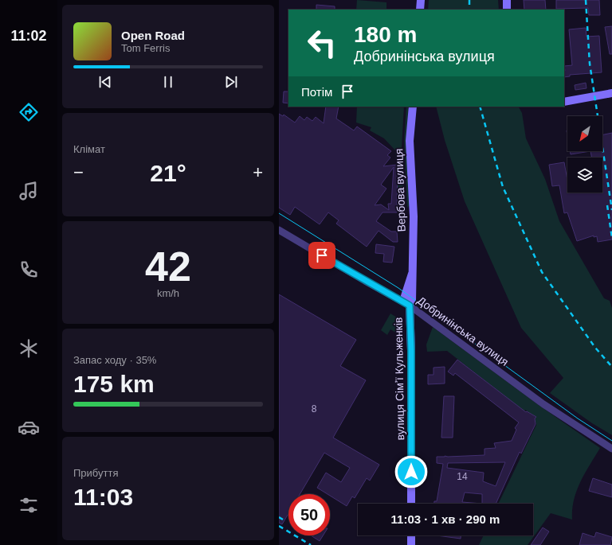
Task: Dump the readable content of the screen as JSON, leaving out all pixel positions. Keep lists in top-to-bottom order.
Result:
{
  "streets": {
    "main road": ["Вербова вулиця", "вулиця Сімʼї Кульженків"],
    "street": ["Добринінська вулиця"]
  },
  "crossings": [
    ["Вербова вулиця", "Добринінська вулиця"],
    ["Вербова вулиця", "вулиця Сімʼї Кульженків"],
    ["Добринінська вулиця", "вулиця Сімʼї Кульженків"]
  ],
  "house_numbers": ["8", "14"],
  "north": "bottom left",
  "page": {
    "tabs": "11:02",
    "turn": ["180 m", "Добринінська вулиця"],
    "song": ["Open Road", "Tom Ferris"],
    "then": "Потім",
    "tile": [
      "Клімат",
      ["42", "km/h"],
      ["Запас ходу · 35%", "175 km"],
      ["Прибуття", "11:03"]
    ],
    "heat": ["−", "21°", "+"],
    "limit": "50",
    "trip": "11:03 · 1 хв · 290 m"
  }
}
